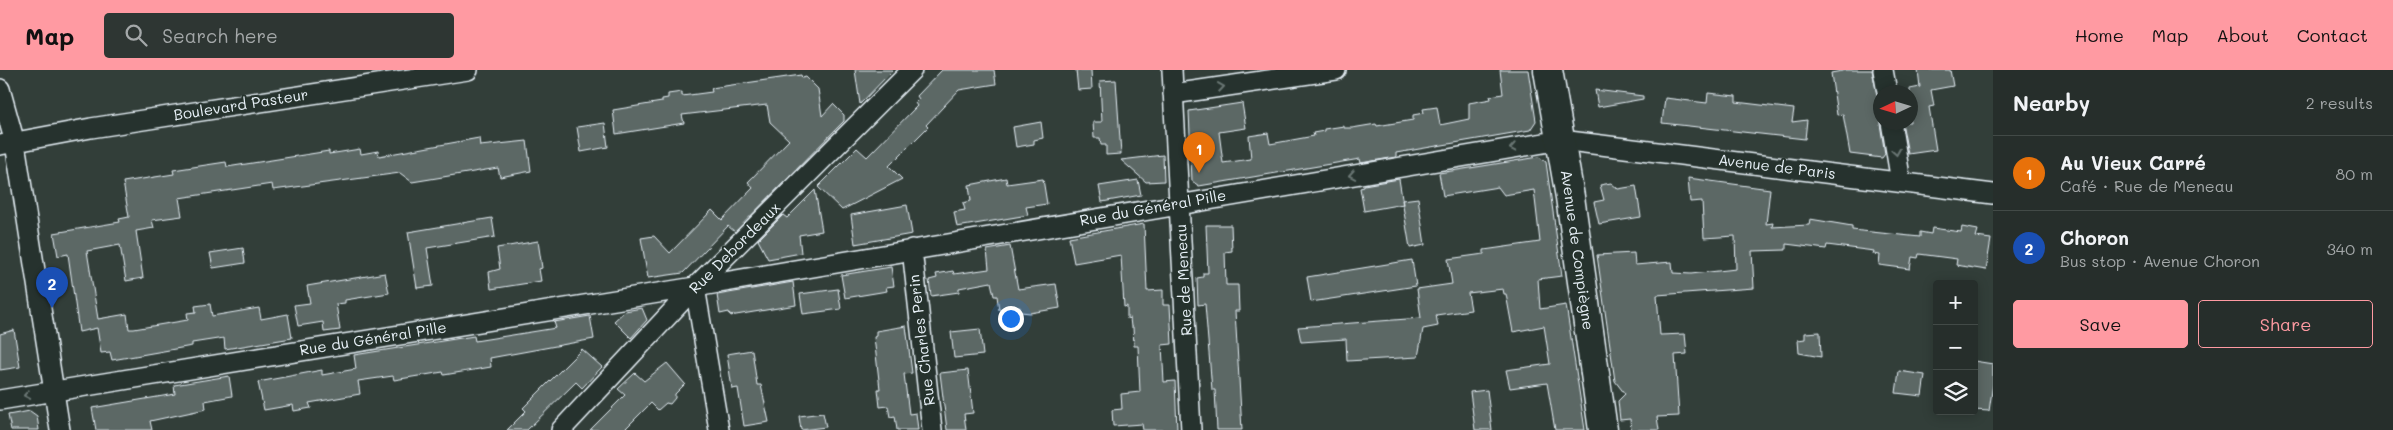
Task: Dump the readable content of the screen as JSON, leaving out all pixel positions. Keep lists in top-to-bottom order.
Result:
{
  "streets": {
    "main road": ["Avenue de Compiègne"],
    "street": [
      "Boulevard Pasteur",
      "Avenue de Paris",
      "Rue du Général Pille",
      "Rue Debordeaux",
      "Rue de Meneau",
      "Rue Charles Perin"
    ]
  },
  "crossings": [
    ["Avenue de Paris", "Rue du Général Pille"],
    ["Avenue de Paris", "Avenue de Compiègne"],
    ["Rue du Général Pille", "Rue Debordeaux"],
    ["Rue du Général Pille", "Avenue de Compiègne"],
    ["Rue du Général Pille", "Rue de Meneau"],
    ["Rue du Général Pille", "Rue Charles Perin"]
  ],
  "north": "left",
  "page": {
    "header": "Map",
    "search": "Search here",
    "nav": [
      "Home",
      "Map",
      "About",
      "Contact"
    ],
    "heading": ["Nearby", "2 results"],
    "pins": ["1", "2"],
    "list": [
      {
        "mark": "1",
        "name": "Au Vieux Carré",
        "note": "Café · Rue de Meneau",
        "value": "80 m"
      },
      {
        "mark": "2",
        "name": "Choron",
        "note": "Bus stop · Avenue Choron",
        "value": "340 m"
      }
    ],
    "map_buttons": ["+", "−"],
    "buttons": ["Save", "Share"]
  }
}
